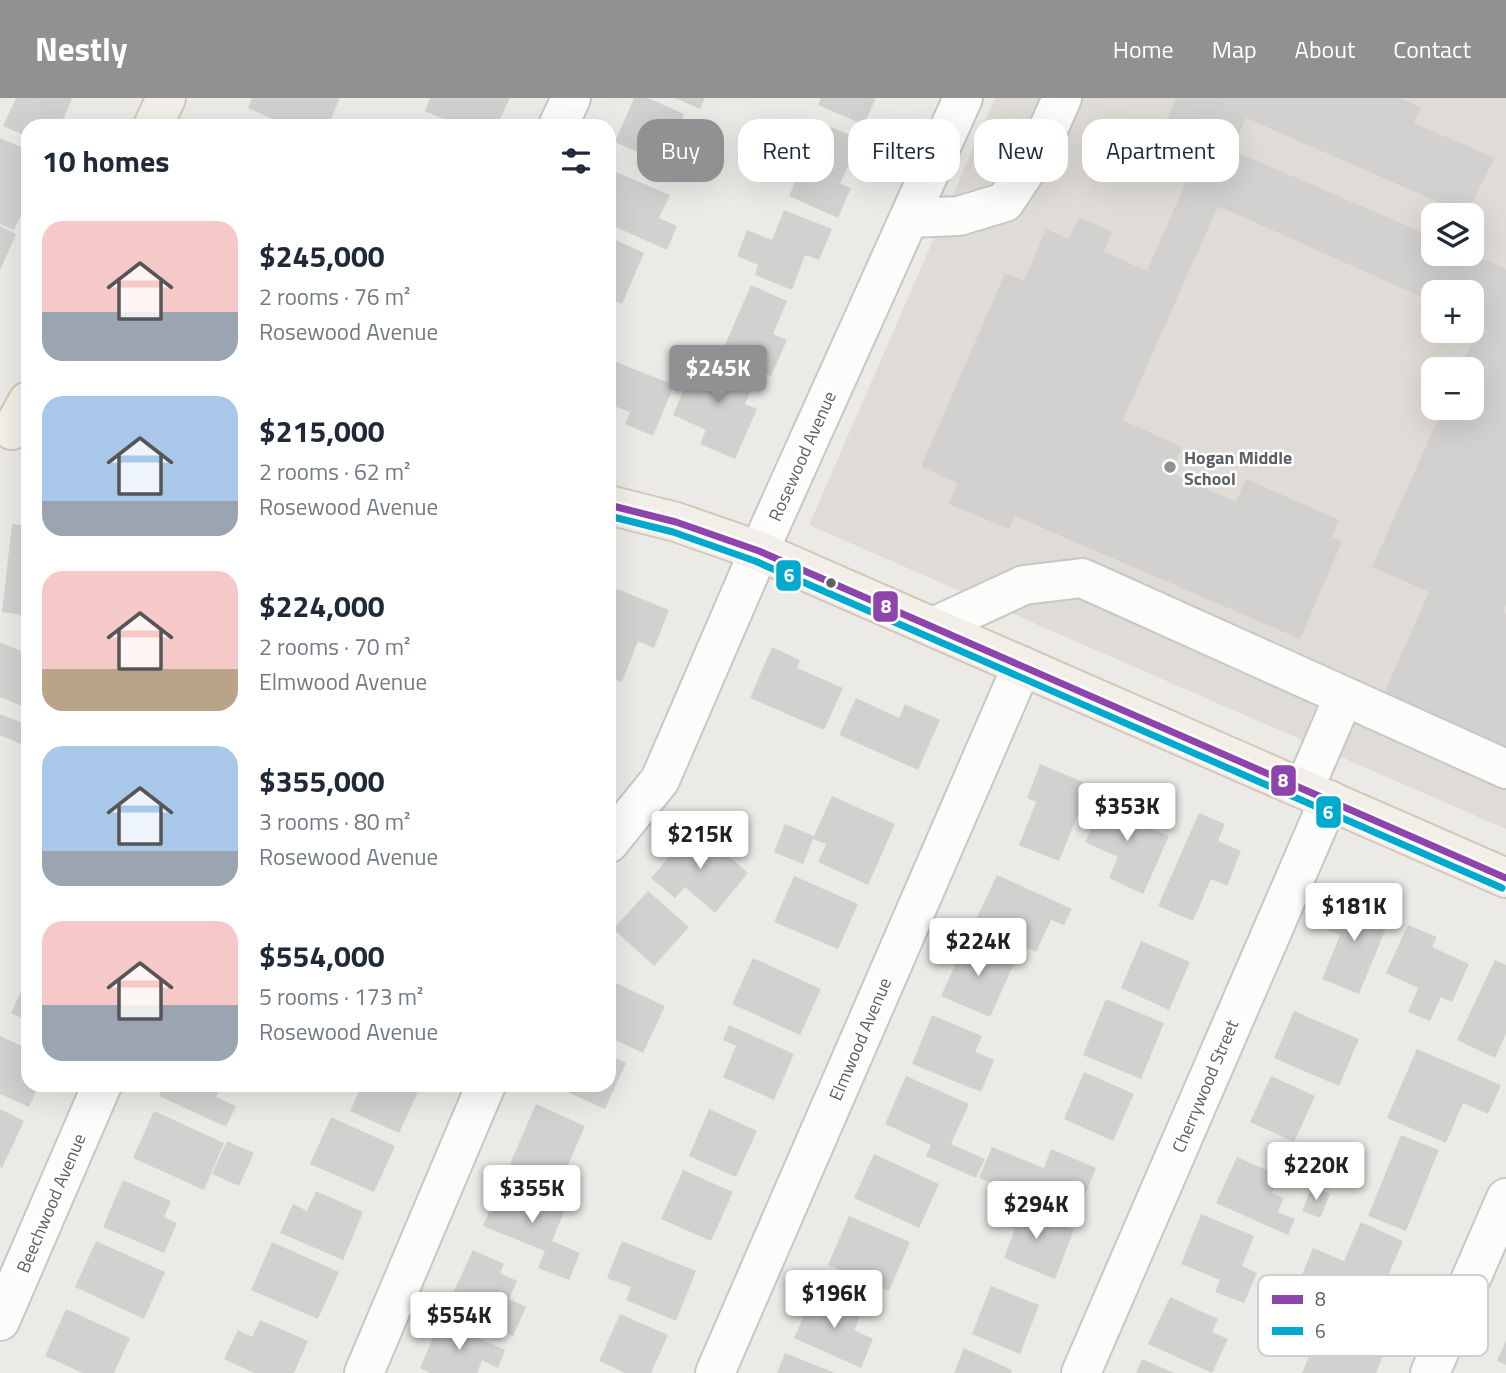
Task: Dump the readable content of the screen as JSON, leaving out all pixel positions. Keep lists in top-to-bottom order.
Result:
{
  "streets": {
    "street": [
      "Rosewood Avenue",
      "Elmwood Avenue",
      "Cherrywood Street",
      "Beechwood Avenue"
    ]
  },
  "places": ["Hogan Middle School"],
  "lines": ["transit line 8", "transit line 6"],
  "legend": ["8", "6"],
  "page": {
    "header": "Nestly",
    "nav": [
      "Home",
      "Map",
      "About",
      "Contact"
    ],
    "chip": [
      "Buy",
      "Rent",
      "Filters",
      "New",
      "Apartment"
    ],
    "heading": "10 homes",
    "map_buttons": ["+", "−"],
    "list": [
      {
        "name": "$245,000",
        "note": "2 rooms · 76 m² · Rosewood Avenue"
      },
      {
        "name": "$215,000",
        "note": "2 rooms · 62 m² · Rosewood Avenue"
      },
      {
        "name": "$224,000",
        "note": "2 rooms · 70 m² · Elmwood Avenue"
      },
      {
        "name": "$355,000",
        "note": "3 rooms · 80 m² · Rosewood Avenue"
      },
      {
        "name": "$554,000",
        "note": "5 rooms · 173 m² · Rosewood Avenue"
      }
    ],
    "price": [
      "$245K",
      "$353K",
      "$215K",
      "$181K",
      "$224K",
      "$220K",
      "$355K",
      "$294K",
      "$196K",
      "$554K"
    ]
  }
}
